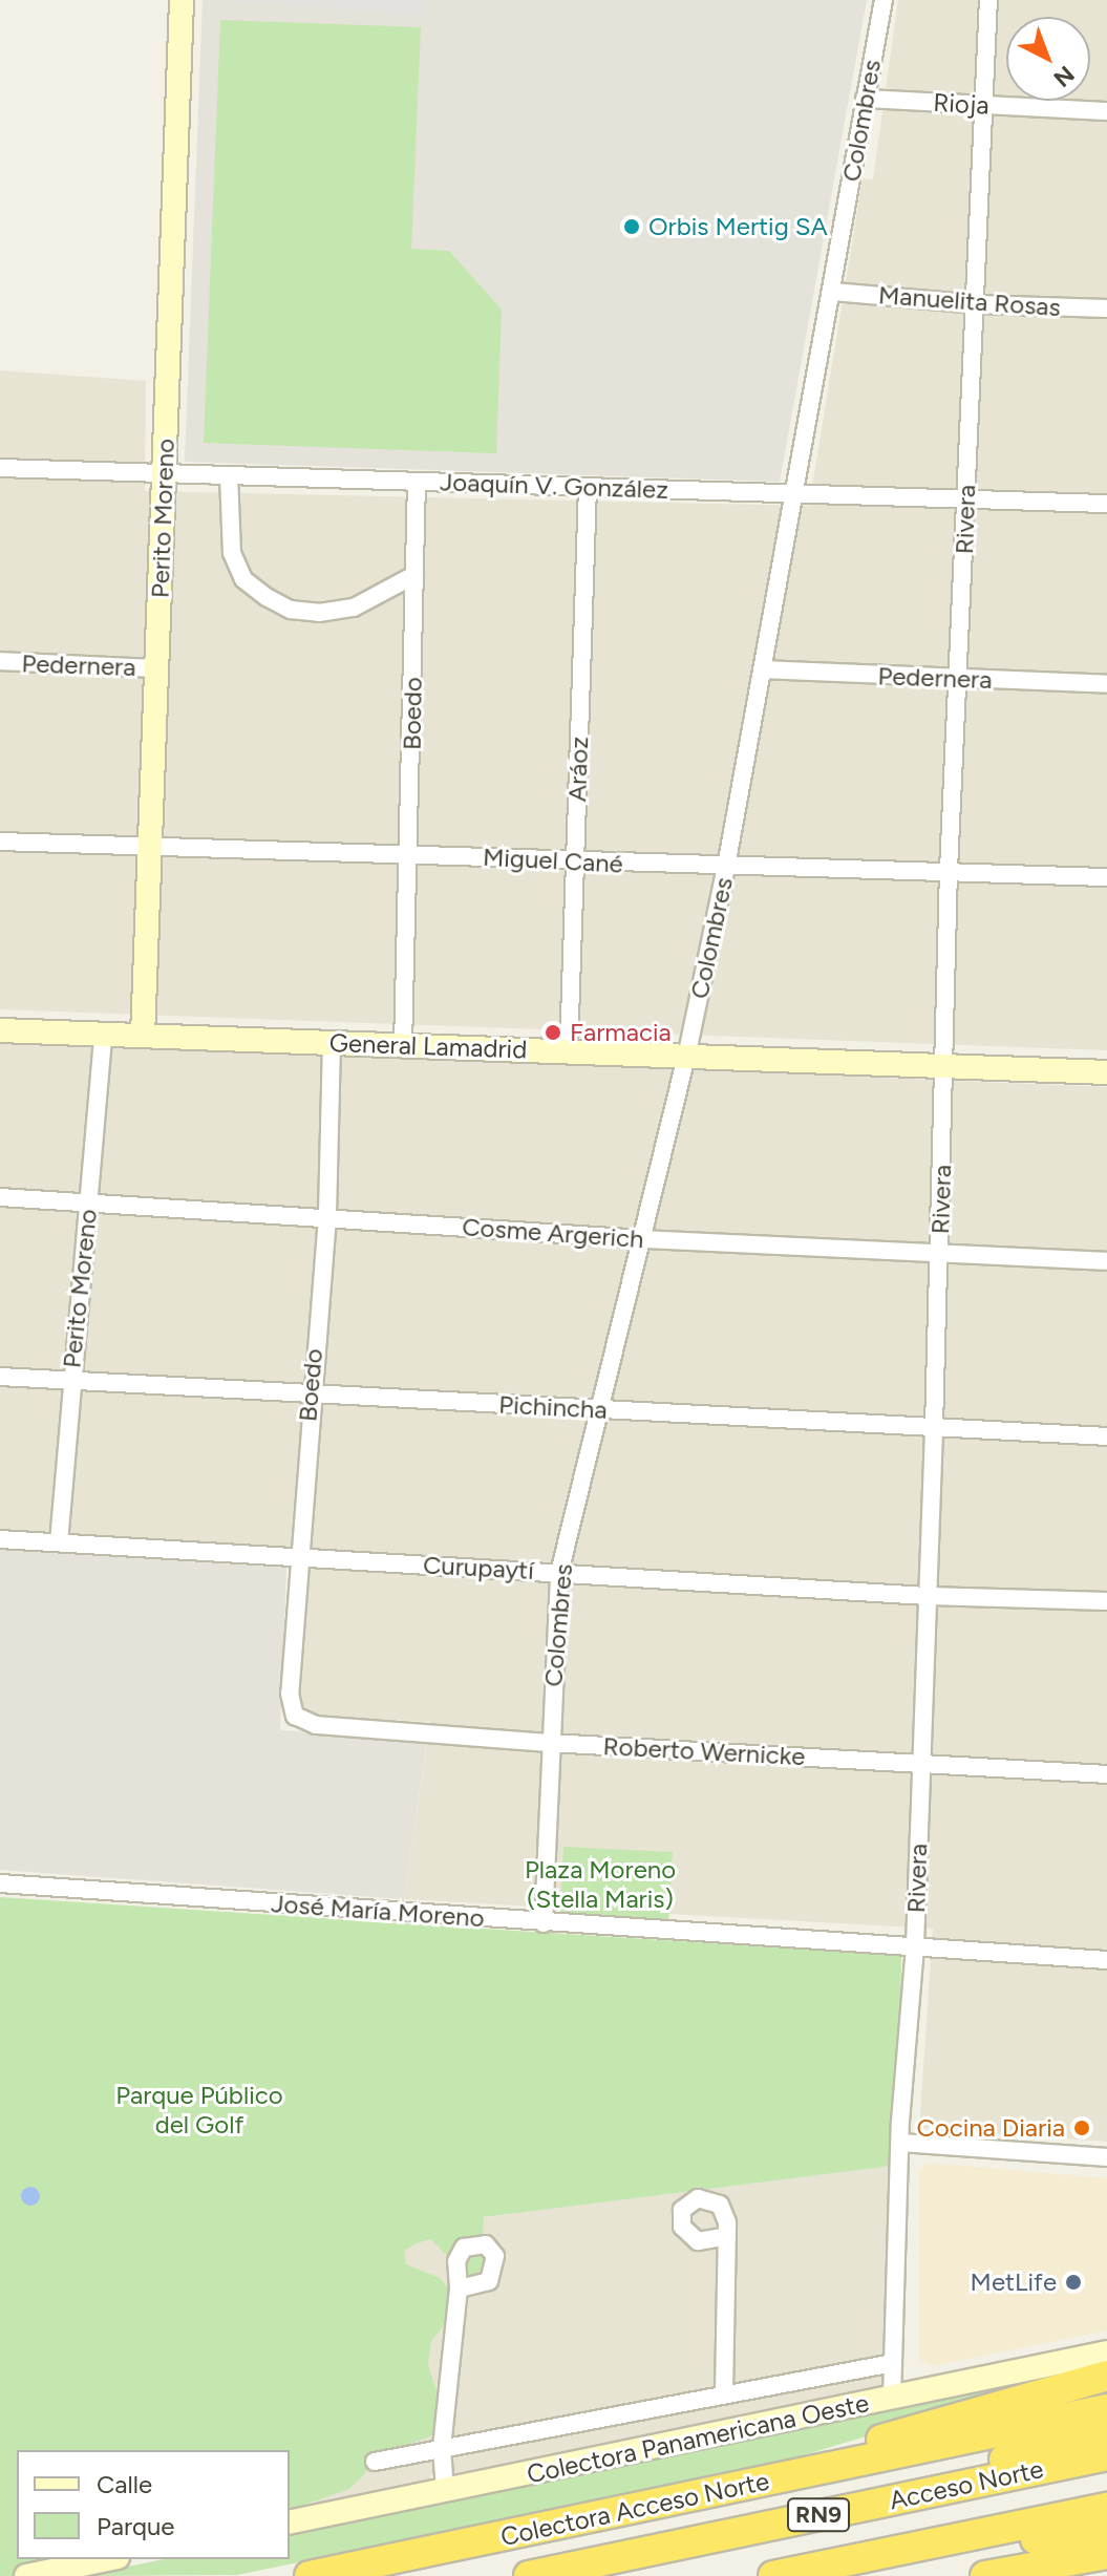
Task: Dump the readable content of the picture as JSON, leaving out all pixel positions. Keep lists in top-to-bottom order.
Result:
{
  "streets": {
    "highway": ["Acceso Norte", "Colectora Acceso Norte", "RN9"],
    "street": [
      "Rioja",
      "Colombres",
      "Manuelita Rosas",
      "Joaquín V. González",
      "Perito Moreno",
      "Rivera",
      "Pedernera",
      "Boedo",
      "Aráoz",
      "Miguel Cané",
      "General Lamadrid",
      "Cosme Argerich",
      "Pichincha",
      "Curupaytí",
      "Roberto Wernicke",
      "José María Moreno",
      "Colectora Panamericana Oeste"
    ]
  },
  "crossings": [
    ["Rioja", "Colombres"],
    ["Rioja", "Rivera"],
    ["Colombres", "Manuelita Rosas"],
    ["Colombres", "Joaquín V. González"],
    ["Colombres", "Pedernera"],
    ["Colombres", "Miguel Cané"],
    ["Colombres", "General Lamadrid"],
    ["Colombres", "Cosme Argerich"],
    ["Colombres", "Pichincha"],
    ["Colombres", "Curupaytí"],
    ["Colombres", "Roberto Wernicke"],
    ["Colombres", "José María Moreno"],
    ["Manuelita Rosas", "Rivera"],
    ["Joaquín V. González", "Perito Moreno"],
    ["Joaquín V. González", "Rivera"],
    ["Joaquín V. González", "Boedo"],
    ["Joaquín V. González", "Aráoz"],
    ["Perito Moreno", "Pedernera"],
    ["Perito Moreno", "Miguel Cané"],
    ["Perito Moreno", "General Lamadrid"],
    ["Perito Moreno", "Cosme Argerich"],
    ["Perito Moreno", "Pichincha"],
    ["Perito Moreno", "Curupaytí"],
    ["Rivera", "Pedernera"],
    ["Rivera", "Miguel Cané"],
    ["Rivera", "General Lamadrid"],
    ["Rivera", "Cosme Argerich"],
    ["Rivera", "Pichincha"],
    ["Rivera", "Curupaytí"],
    ["Rivera", "Roberto Wernicke"],
    ["Rivera", "José María Moreno"],
    ["Rivera", "Colectora Panamericana Oeste"],
    ["Boedo", "Miguel Cané"],
    ["Boedo", "General Lamadrid"],
    ["Boedo", "Cosme Argerich"],
    ["Boedo", "Pichincha"],
    ["Boedo", "Curupaytí"],
    ["Boedo", "Roberto Wernicke"],
    ["Aráoz", "Miguel Cané"],
    ["Aráoz", "General Lamadrid"]
  ],
  "parks": ["Plaza Moreno (Stella Maris)", "Parque Público del Golf"],
  "places": [
    "Orbis Mertig SA",
    "Farmacia",
    "Cocina Diaria",
    "MetLife"
  ],
  "legend": ["Calle", "Parque"],
  "north": "bottom right"
}
